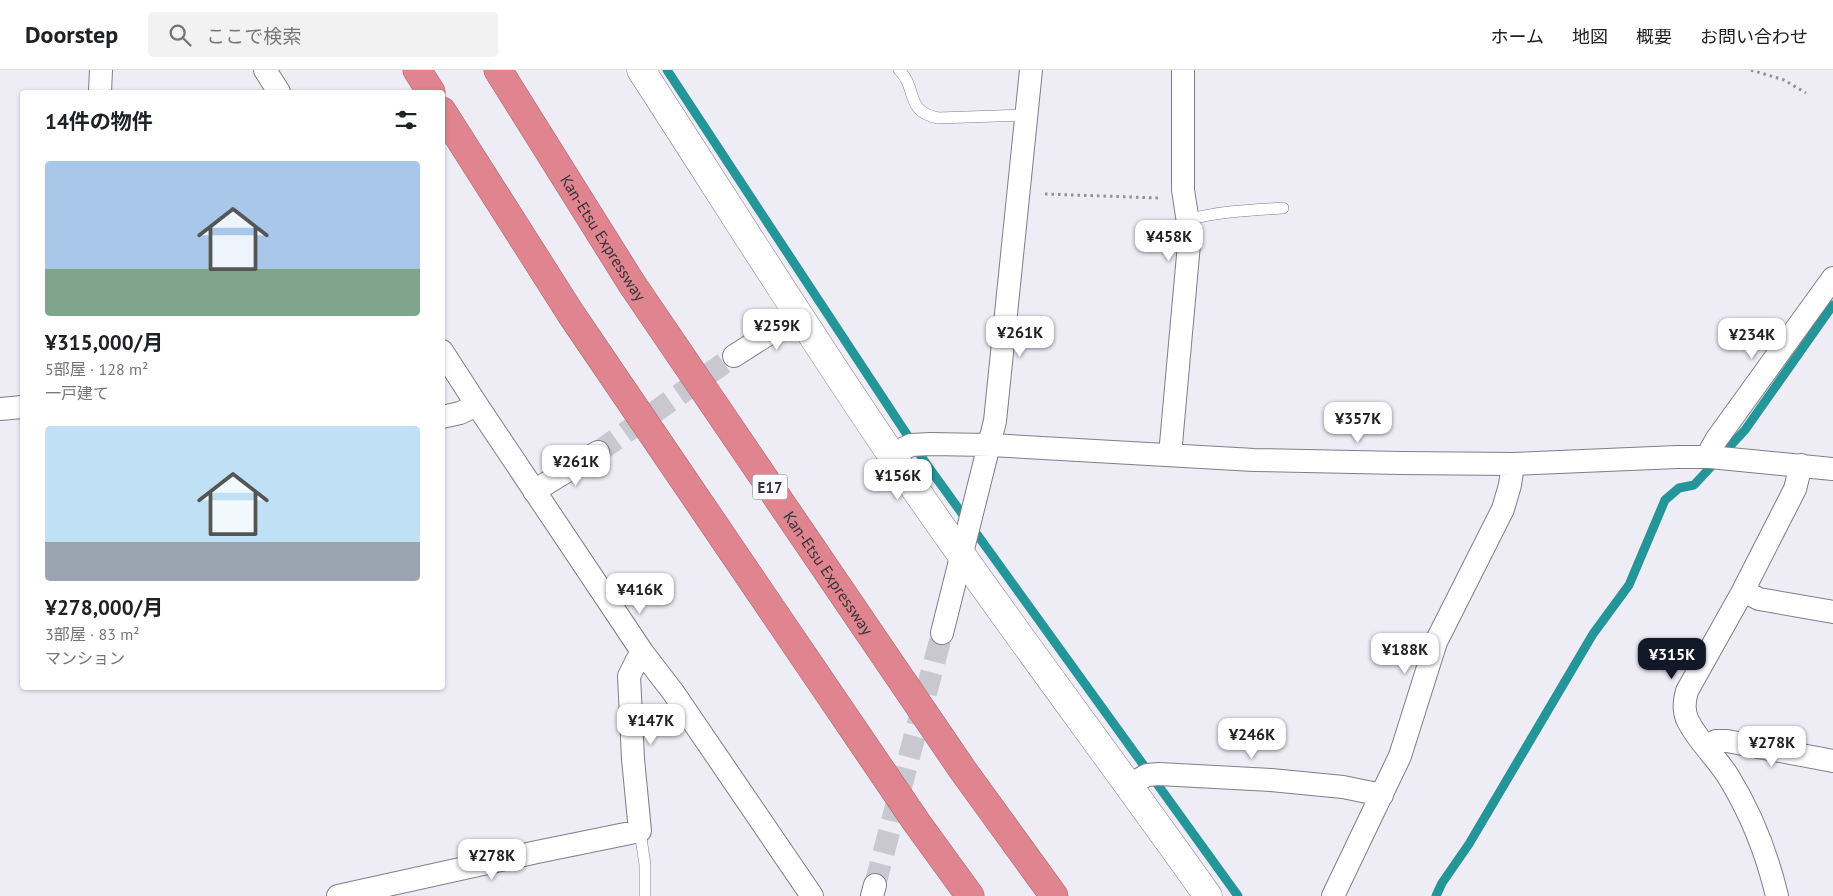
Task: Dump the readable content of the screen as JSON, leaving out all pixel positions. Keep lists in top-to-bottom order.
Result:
{
  "streets": {
    "highway": ["Kan-Etsu Expressway", "E17"]
  },
  "page": {
    "header": "Doorstep",
    "search": "ここで検索",
    "nav": [
      "ホーム",
      "地図",
      "概要",
      "お問い合わせ"
    ],
    "heading": "14件の物件",
    "list": [
      {
        "name": "¥315,000/月",
        "note": "5部屋 · 128 m² · 一戸建て"
      },
      {
        "name": "¥278,000/月",
        "note": "3部屋 · 83 m² · マンション"
      }
    ],
    "price": [
      "¥458K",
      "¥259K",
      "¥261K",
      "¥234K",
      "¥357K",
      "¥261K",
      "¥156K",
      "¥416K",
      "¥188K",
      "¥315K",
      "¥147K",
      "¥246K",
      "¥278K",
      "¥278K"
    ]
  }
}
